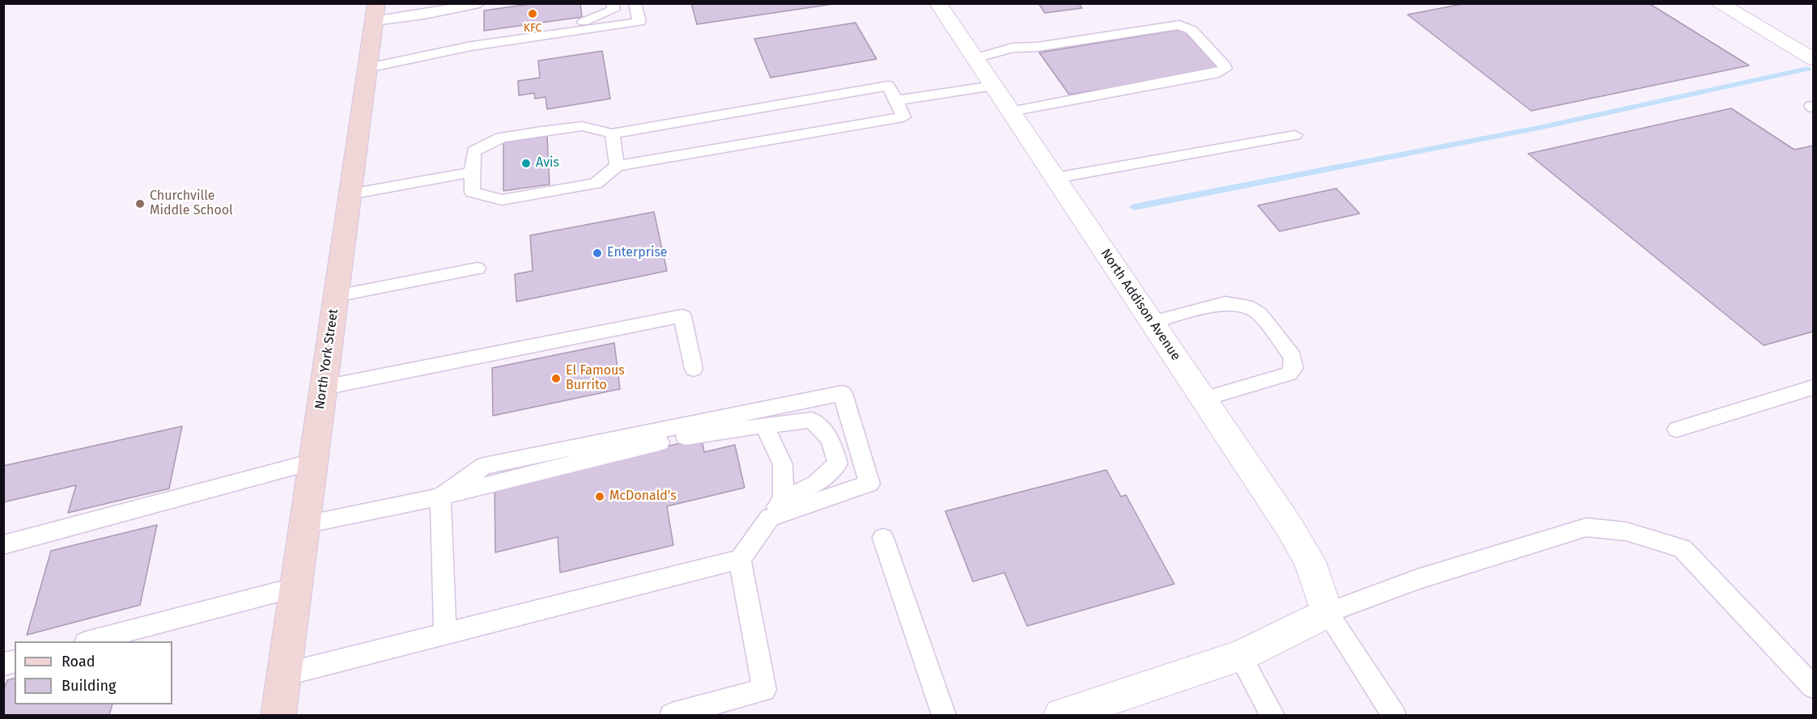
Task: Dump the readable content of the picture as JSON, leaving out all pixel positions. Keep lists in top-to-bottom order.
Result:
{
  "streets": {
    "main road": ["North York Street"],
    "street": ["North Addison Avenue"]
  },
  "places": [
    "KFC",
    "Avis",
    "Churchville Middle School",
    "Enterprise",
    "El Famous Burrito",
    "McDonald's"
  ],
  "legend": ["Road", "Building"]
}
